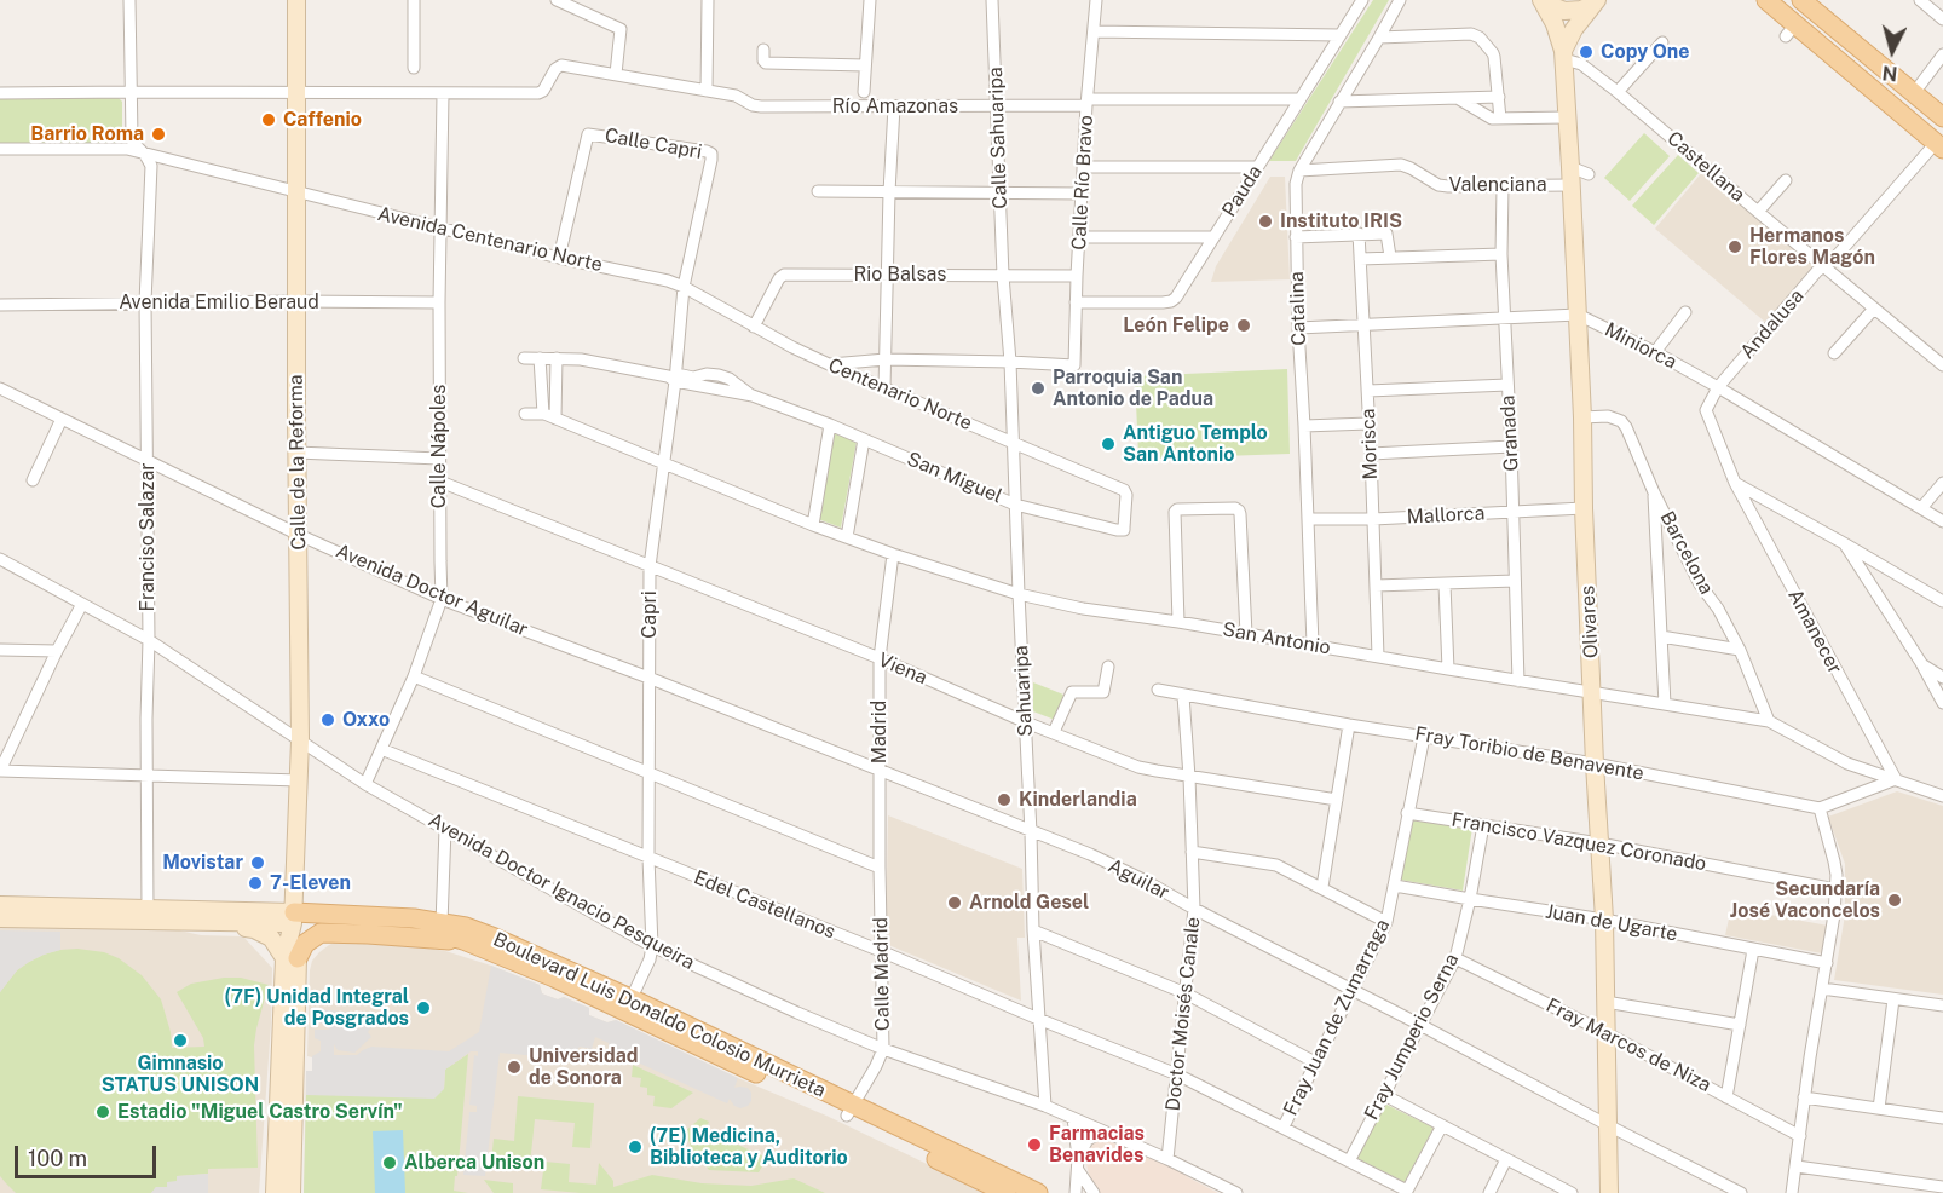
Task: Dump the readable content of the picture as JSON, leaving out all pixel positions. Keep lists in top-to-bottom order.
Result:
{
  "streets": {
    "main road": ["Calle de la Reforma", "Olivares", "Boulevard Luis Donaldo Colosio Murrieta"],
    "street": [
      "Río Amazonas",
      "Calle Sahuaripa",
      "Calle Capri",
      "Castellana",
      "Calle Río Bravo",
      "Valenciana",
      "Pauda",
      "Avenida Centenario Norte",
      "Rio Balsas",
      "Avenida Emilio Beraud",
      "Catalina",
      "Andalusa",
      "Miniorca",
      "Centenario Norte",
      "Granada",
      "Morisca",
      "Calle Nápoles",
      "San Miguel",
      "Mallorca",
      "Franciso Salazar",
      "Barcelona",
      "Avenida Doctor Aguilar",
      "Capri",
      "Amanecer",
      "San Antonio",
      "Viena",
      "Sahuaripa",
      "Madrid",
      "Fray Toribio de Benavente",
      "Francisco Vazquez Coronado",
      "Aguilar",
      "Avenida Doctor Ignacio Pesqueira",
      "Edel Castellanos",
      "Juan de Ugarte",
      "Calle Madrid",
      "Doctor Moisés Canale",
      "Fray Juan de Zumarraga",
      "Fray Jumperio Serna",
      "Fray Marcos de Niza"
    ]
  },
  "crossings": [
    ["Río Amazonas", "Calle Sahuaripa"],
    ["Río Amazonas", "Calle Río Bravo"],
    ["Río Amazonas", "Pauda"],
    ["Calle Sahuaripa", "Rio Balsas"],
    ["Calle Sahuaripa", "Sahuaripa"],
    ["Calle Capri", "Avenida Centenario Norte"],
    ["Calle Capri", "Centenario Norte"],
    ["Calle Capri", "Capri"],
    ["Castellana", "Andalusa"],
    ["Castellana", "Olivares"],
    ["Calle Río Bravo", "Pauda"],
    ["Calle Río Bravo", "Rio Balsas"],
    ["Calle Río Bravo", "Sahuaripa"],
    ["Valenciana", "Catalina"],
    ["Valenciana", "Granada"],
    ["Valenciana", "Olivares"],
    ["Avenida Centenario Norte", "Centenario Norte"],
    ["Avenida Centenario Norte", "Calle Nápoles"],
    ["Avenida Centenario Norte", "Calle de la Reforma"],
    ["Avenida Centenario Norte", "Franciso Salazar"],
    ["Avenida Centenario Norte", "Capri"],
    ["Rio Balsas", "Centenario Norte"],
    ["Rio Balsas", "Sahuaripa"],
    ["Avenida Emilio Beraud", "Calle Nápoles"],
    ["Avenida Emilio Beraud", "Calle de la Reforma"],
    ["Avenida Emilio Beraud", "Franciso Salazar"],
    ["Catalina", "Miniorca"],
    ["Catalina", "Mallorca"],
    ["Catalina", "San Antonio"],
    ["Andalusa", "Miniorca"],
    ["Andalusa", "Amanecer"],
    ["Miniorca", "Granada"],
    ["Miniorca", "Morisca"],
    ["Miniorca", "Olivares"],
    ["Centenario Norte", "San Miguel"],
    ["Centenario Norte", "Capri"],
    ["Centenario Norte", "Sahuaripa"],
    ["Granada", "Mallorca"],
    ["Granada", "San Antonio"],
    ["Morisca", "Mallorca"],
    ["Morisca", "San Antonio"],
    ["Calle Nápoles", "Avenida Doctor Aguilar"],
    ["Calle Nápoles", "Viena"],
    ["Calle Nápoles", "Avenida Doctor Ignacio Pesqueira"],
    ["Calle Nápoles", "Edel Castellanos"],
    ["Calle de la Reforma", "Avenida Doctor Aguilar"],
    ["Calle de la Reforma", "Avenida Doctor Ignacio Pesqueira"],
    ["Calle de la Reforma", "Boulevard Luis Donaldo Colosio Murrieta"],
    ["San Miguel", "Capri"],
    ["San Miguel", "Sahuaripa"],
    ["Mallorca", "Olivares"],
    ["Franciso Salazar", "Avenida Doctor Aguilar"],
    ["Franciso Salazar", "Avenida Doctor Ignacio Pesqueira"],
    ["Franciso Salazar", "Boulevard Luis Donaldo Colosio Murrieta"],
    ["Barcelona", "Olivares"],
    ["Barcelona", "San Antonio"],
    ["Avenida Doctor Aguilar", "Capri"],
    ["Avenida Doctor Aguilar", "Aguilar"],
    ["Capri", "San Antonio"],
    ["Capri", "Viena"],
    ["Capri", "Aguilar"],
    ["Capri", "Avenida Doctor Ignacio Pesqueira"],
    ["Capri", "Edel Castellanos"],
    ["Olivares", "San Antonio"],
    ["Olivares", "Fray Toribio de Benavente"],
    ["Olivares", "Francisco Vazquez Coronado"],
    ["Olivares", "Aguilar"],
    ["Olivares", "Juan de Ugarte"],
    ["Olivares", "Fray Marcos de Niza"],
    ["Amanecer", "San Antonio"],
    ["San Antonio", "Sahuaripa"],
    ["San Antonio", "Madrid"],
    ["Viena", "Sahuaripa"],
    ["Viena", "Madrid"],
    ["Viena", "Doctor Moisés Canale"],
    ["Sahuaripa", "Aguilar"],
    ["Sahuaripa", "Avenida Doctor Ignacio Pesqueira"],
    ["Sahuaripa", "Edel Castellanos"],
    ["Madrid", "Aguilar"],
    ["Madrid", "Calle Madrid"],
    ["Fray Toribio de Benavente", "Doctor Moisés Canale"],
    ["Fray Toribio de Benavente", "Fray Juan de Zumarraga"],
    ["Francisco Vazquez Coronado", "Fray Juan de Zumarraga"],
    ["Francisco Vazquez Coronado", "Fray Jumperio Serna"],
    ["Aguilar", "Doctor Moisés Canale"],
    ["Aguilar", "Fray Juan de Zumarraga"],
    ["Aguilar", "Fray Jumperio Serna"],
    ["Avenida Doctor Ignacio Pesqueira", "Calle Madrid"],
    ["Avenida Doctor Ignacio Pesqueira", "Doctor Moisés Canale"],
    ["Edel Castellanos", "Calle Madrid"],
    ["Juan de Ugarte", "Fray Juan de Zumarraga"],
    ["Juan de Ugarte", "Fray Jumperio Serna"],
    ["Calle Madrid", "Boulevard Luis Donaldo Colosio Murrieta"],
    ["Fray Jumperio Serna", "Fray Marcos de Niza"]
  ],
  "places": [
    "Copy One",
    "Caffenio",
    "Barrio Roma",
    "Instituto IRIS",
    "Hermanos Flores Magón",
    "León Felipe",
    "Parroquia San Antonio de Padua",
    "Antiguo Templo San Antonio",
    "Oxxo",
    "Kinderlandia",
    "Movistar",
    "7-Eleven",
    "Secundaría José Vaconcelos",
    "Arnold Gesel",
    "(7F) Unidad Integral de Posgrados",
    "Gimnasio STATUS UNISON",
    "Universidad de Sonora",
    "Estadio \"Miguel Castro Servín\"",
    "Farmacias Benavides",
    "(7E) Medicina, Biblioteca y Auditorio",
    "Alberca Unison"
  ],
  "scale_bar": "100 m",
  "north": "bottom"
}
